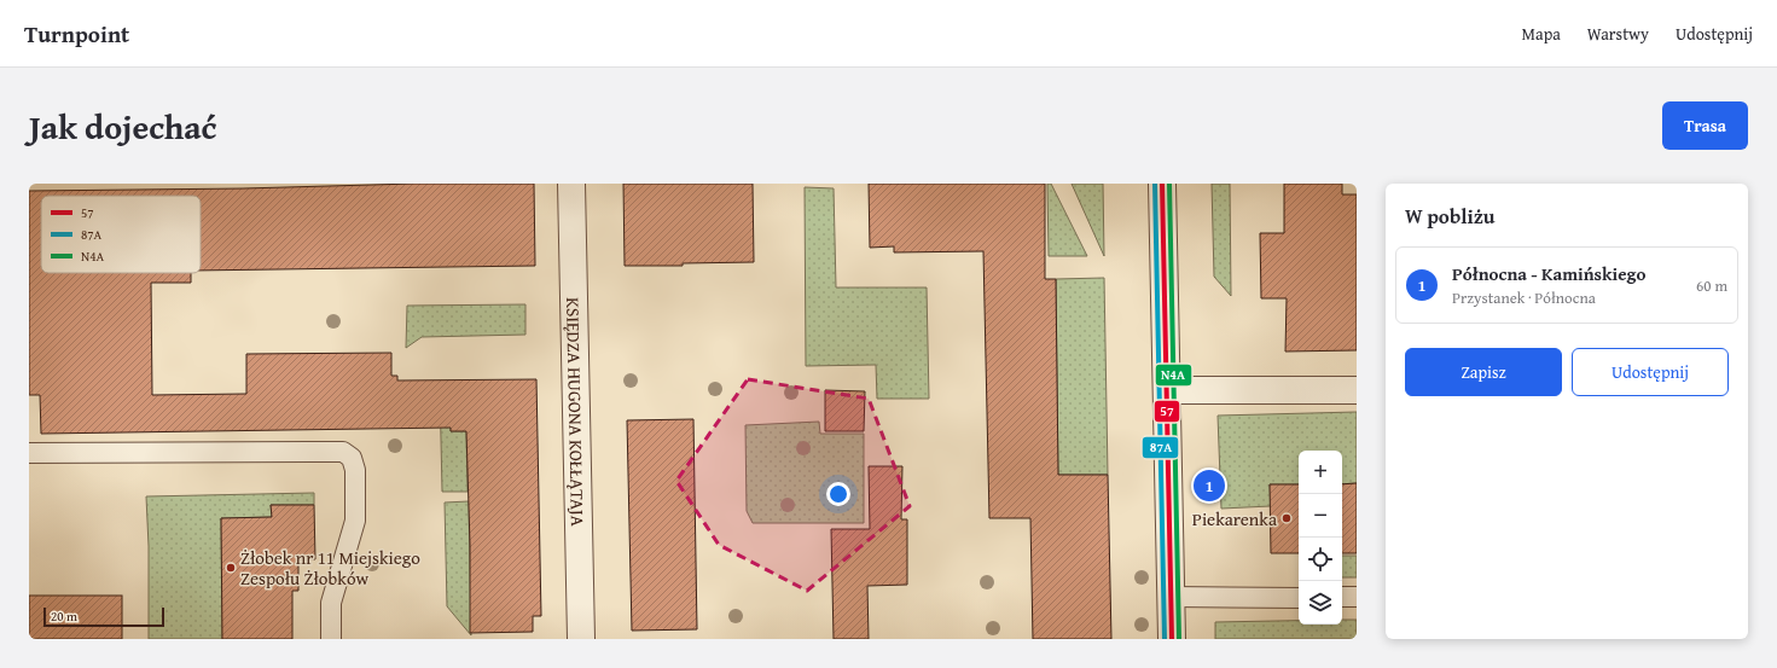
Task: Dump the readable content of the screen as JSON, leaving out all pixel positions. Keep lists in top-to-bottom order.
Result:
{
  "streets": {
    "street": ["KSIĘDZA HUGONA KOŁŁĄTAJA"]
  },
  "places": ["Piekarenka", "Żłobek nr 11 Miejskiego Zespołu Żłobków"],
  "lines": ["transit line 57", "transit line 87A", "transit line N4A"],
  "legend": ["57", "87A", "N4A"],
  "scale_bar": "20 m",
  "page": {
    "header": "Turnpoint",
    "nav": ["Mapa", "Warstwy", "Udostępnij"],
    "title": "Jak dojechać",
    "buttons": [
      "Trasa",
      ["Zapisz", "Udostępnij"]
    ],
    "heading": "W pobliżu",
    "list": [
      {
        "mark": "1",
        "name": "Północna - Kamińskiego",
        "note": "Przystanek · Północna",
        "value": "60 m"
      }
    ],
    "map_buttons": ["+", "−"],
    "pins": "1",
    "scale": "20 m"
  }
}
